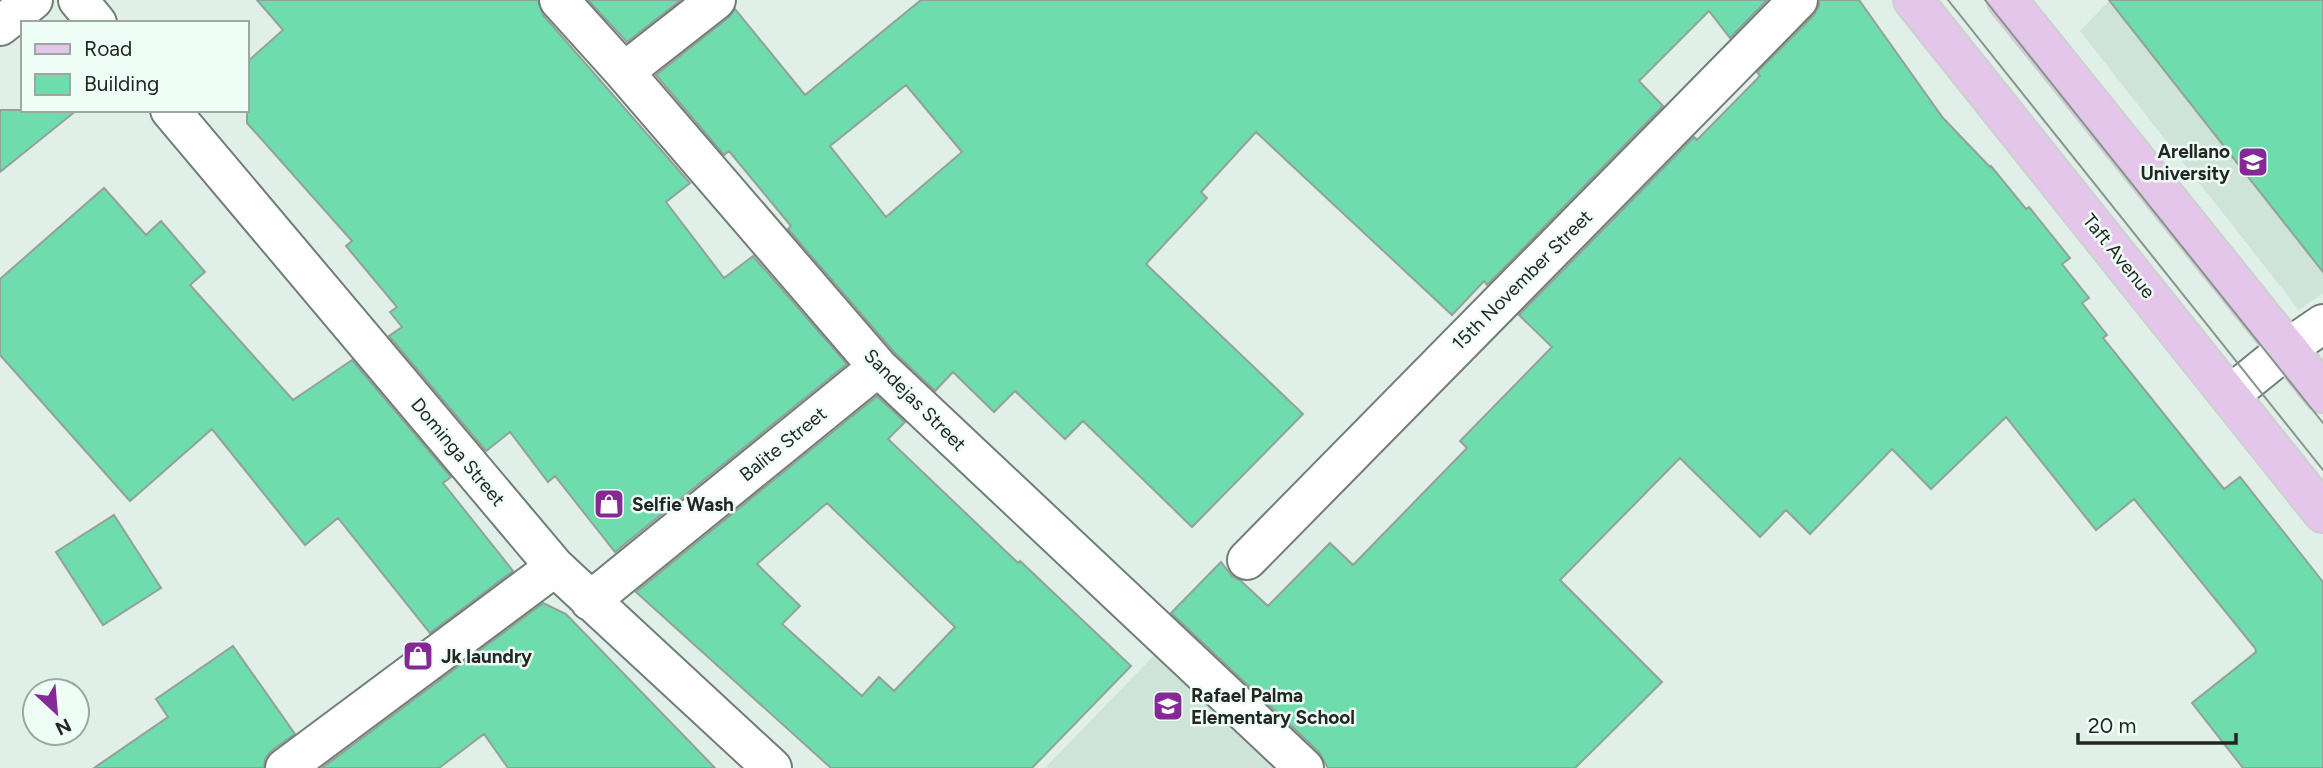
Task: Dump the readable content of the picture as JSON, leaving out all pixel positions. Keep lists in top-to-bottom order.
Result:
{
  "streets": {
    "main road": ["Taft Avenue"],
    "street": [
      "15th November Street",
      "Sandejas Street",
      "Balite Street",
      "Dominga Street"
    ]
  },
  "crossings": [
    ["Sandejas Street", "Balite Street"],
    ["Balite Street", "Dominga Street"]
  ],
  "places": {
    "school or university": ["Arellano University", "Rafael Palma Elementary School"],
    "shop": ["Selfie Wash", "Jk laundry"]
  },
  "legend": ["Road", "Building"],
  "scale_bar": "20 m",
  "north": "bottom right"
}
